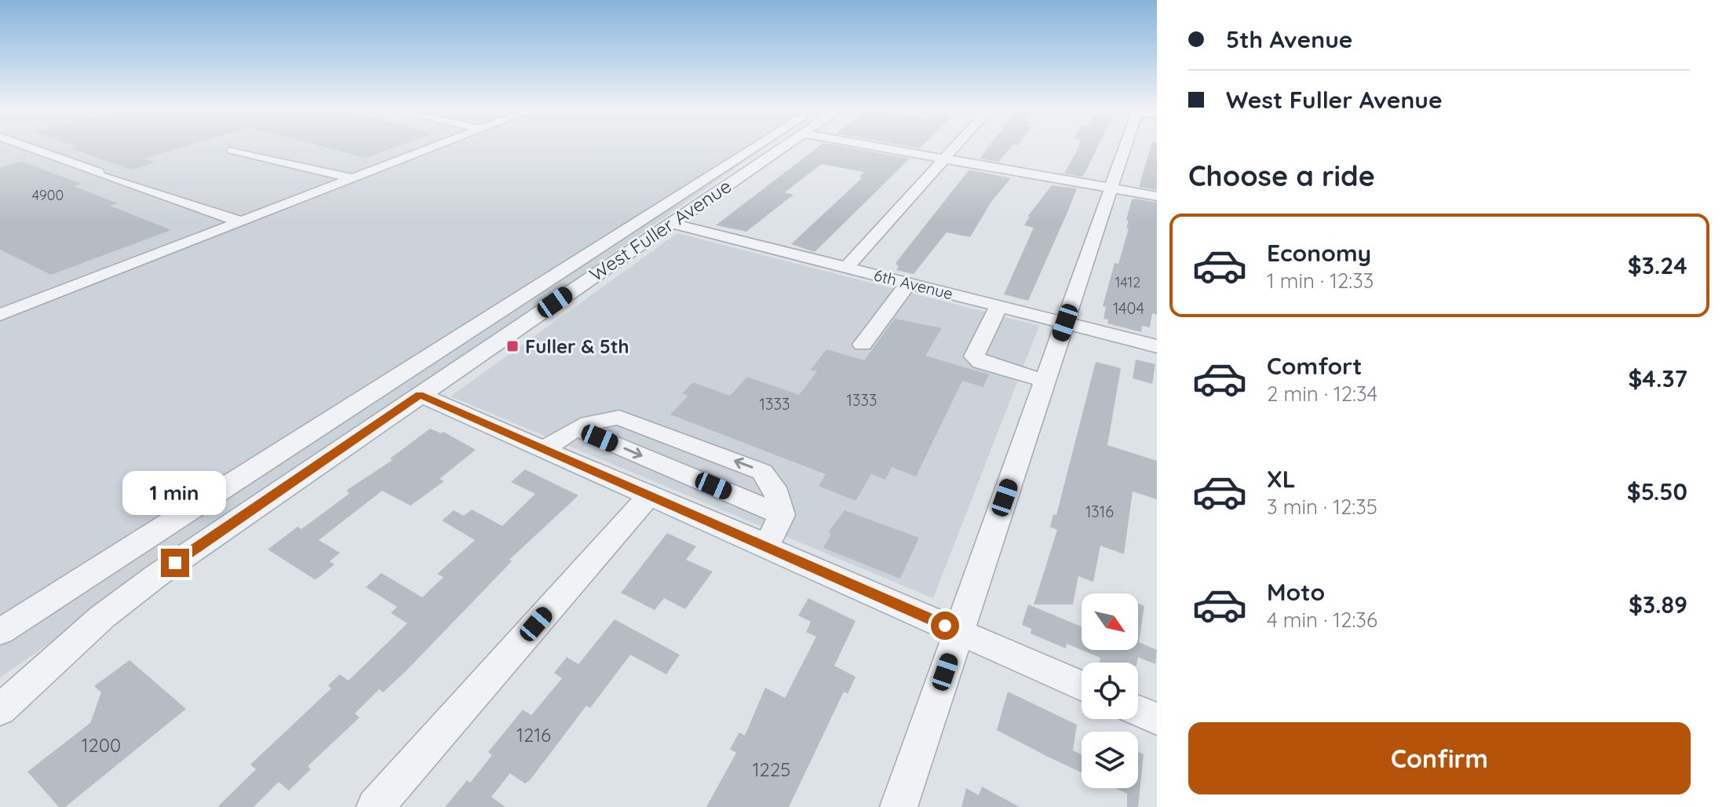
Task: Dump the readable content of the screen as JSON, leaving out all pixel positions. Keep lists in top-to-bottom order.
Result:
{
  "streets": {
    "street": ["West Fuller Avenue", "6th Avenue"]
  },
  "crossings": [
    ["West Fuller Avenue", "6th Avenue"]
  ],
  "places": {
    "transit": ["Fuller & 5th"]
  },
  "house_numbers": [
    "4900",
    "1412",
    "1404",
    "1333",
    "1333",
    "1316",
    "1216",
    "1200",
    "1225"
  ],
  "north": "bottom right",
  "page": {
    "banner": ["5th Avenue", "West Fuller Avenue"],
    "heading": "Choose a ride",
    "list": [
      {
        "name": "Economy",
        "note": "1 min · 12:33",
        "value": "$3.24"
      },
      {
        "name": "Comfort",
        "note": "2 min · 12:34",
        "value": "$4.37"
      },
      {
        "name": "XL",
        "note": "3 min · 12:35",
        "value": "$5.50"
      },
      {
        "name": "Moto",
        "note": "4 min · 12:36",
        "value": "$3.89"
      }
    ],
    "bubble": "1 min",
    "buttons": "Confirm"
  }
}
